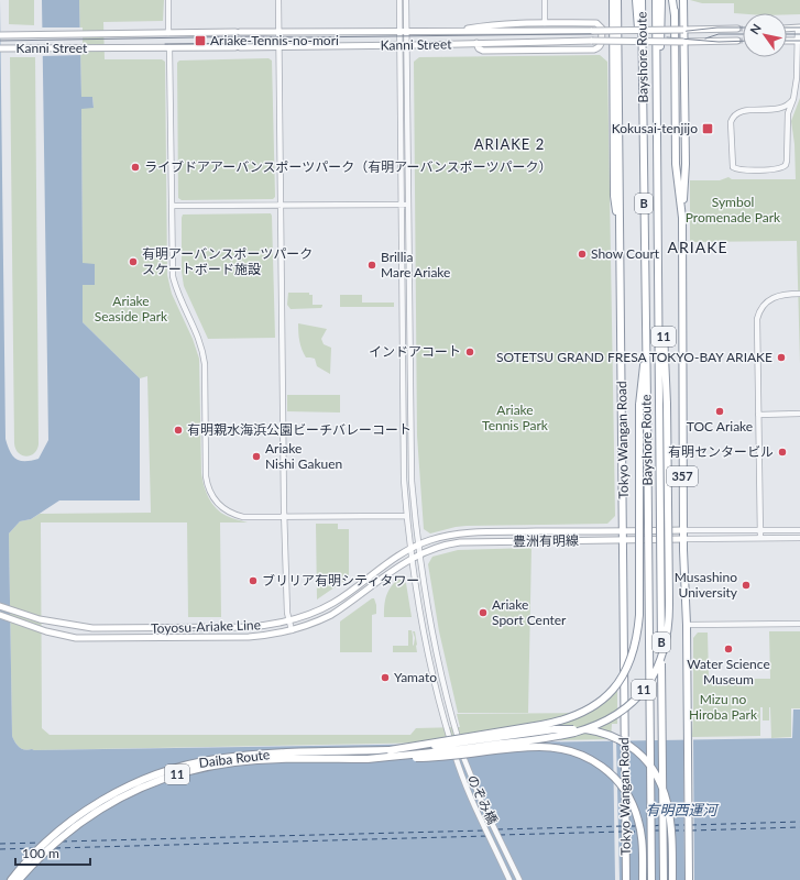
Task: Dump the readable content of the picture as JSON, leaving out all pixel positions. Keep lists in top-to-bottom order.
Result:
{
  "streets": {
    "highway": [
      "Bayshore Route",
      "B",
      "11",
      "Tokyo Wangan Road",
      "357",
      "Daiba Route"
    ],
    "main road": ["Kanni Street", "豊洲有明線", "Toyosu-Ariake Line"],
    "street": ["のぞみ橋"]
  },
  "crossings": [
    ["Kanni Street", "357"],
    ["Kanni Street", "のぞみ橋"],
    ["Bayshore Route", "B"],
    ["Bayshore Route", "11"],
    ["11", "Daiba Route"],
    ["Tokyo Wangan Road", "豊洲有明線"],
    ["357", "豊洲有明線"],
    ["豊洲有明線", "Toyosu-Ariake Line"],
    ["豊洲有明線", "のぞみ橋"],
    ["Toyosu-Ariake Line", "のぞみ橋"]
  ],
  "districts": ["ARIAKE 2", "ARIAKE"],
  "water": ["有明西運河"],
  "parks": [
    "Symbol Promenade Park",
    "Ariake Seaside Park",
    "Ariake Tennis Park",
    "Mizu no Hiroba Park"
  ],
  "places": {
    "transit": ["Ariake-Tennis-no-mori", "Kokusai-tenjijo"],
    "other": [
      "ライブドアアーバンスポーツパーク（有明アーバンスポーツパーク）",
      "Show Court",
      "有明アーバンスポーツパーク スケートボード施設",
      "Brillia Mare Ariake",
      "インドアコート",
      "SOTETSU GRAND FRESA TOKYO-BAY ARIAKE",
      "TOC Ariake",
      "有明親水海浜公園ビーチバレーコート",
      "有明センタービル",
      "Ariake Nishi Gakuen",
      "ブリリア有明シティタワー",
      "Musashino University",
      "Ariake Sport Center",
      "Water Science Museum",
      "Yamato"
    ]
  },
  "scale_bar": "100 m",
  "north": "top left"
}
